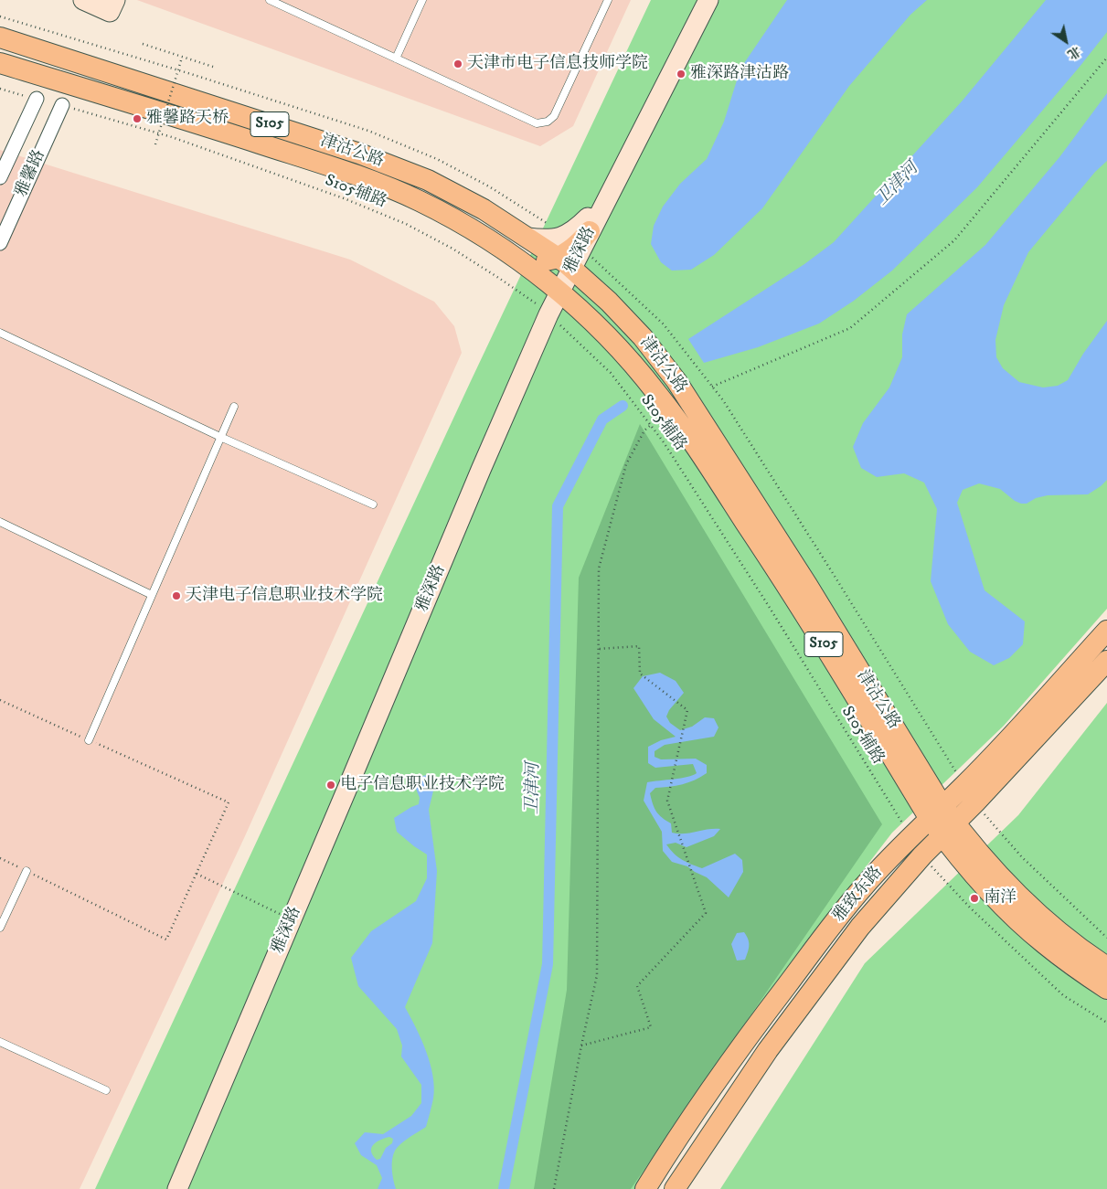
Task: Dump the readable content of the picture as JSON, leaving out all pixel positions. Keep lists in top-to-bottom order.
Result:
{
  "streets": {
    "main road": ["S105", "津沽公路", "雅致东路"],
    "street": ["雅馨路", "雅深路"],
    "path": ["S105辅路"]
  },
  "crossings": [
    ["津沽公路", "雅深路"],
    ["津沽公路", "雅致东路"],
    ["雅馨路", "S105辅路"],
    ["S105辅路", "雅深路"],
    ["S105辅路", "雅致东路"]
  ],
  "water": ["卫津河"],
  "places": [
    "天津市电子信息技师学院",
    "雅深路津沽路",
    "雅馨路天桥",
    "天津电子信息职业技术学院",
    "电子信息职业技术学院",
    "南洋"
  ],
  "north": "bottom right"
}
